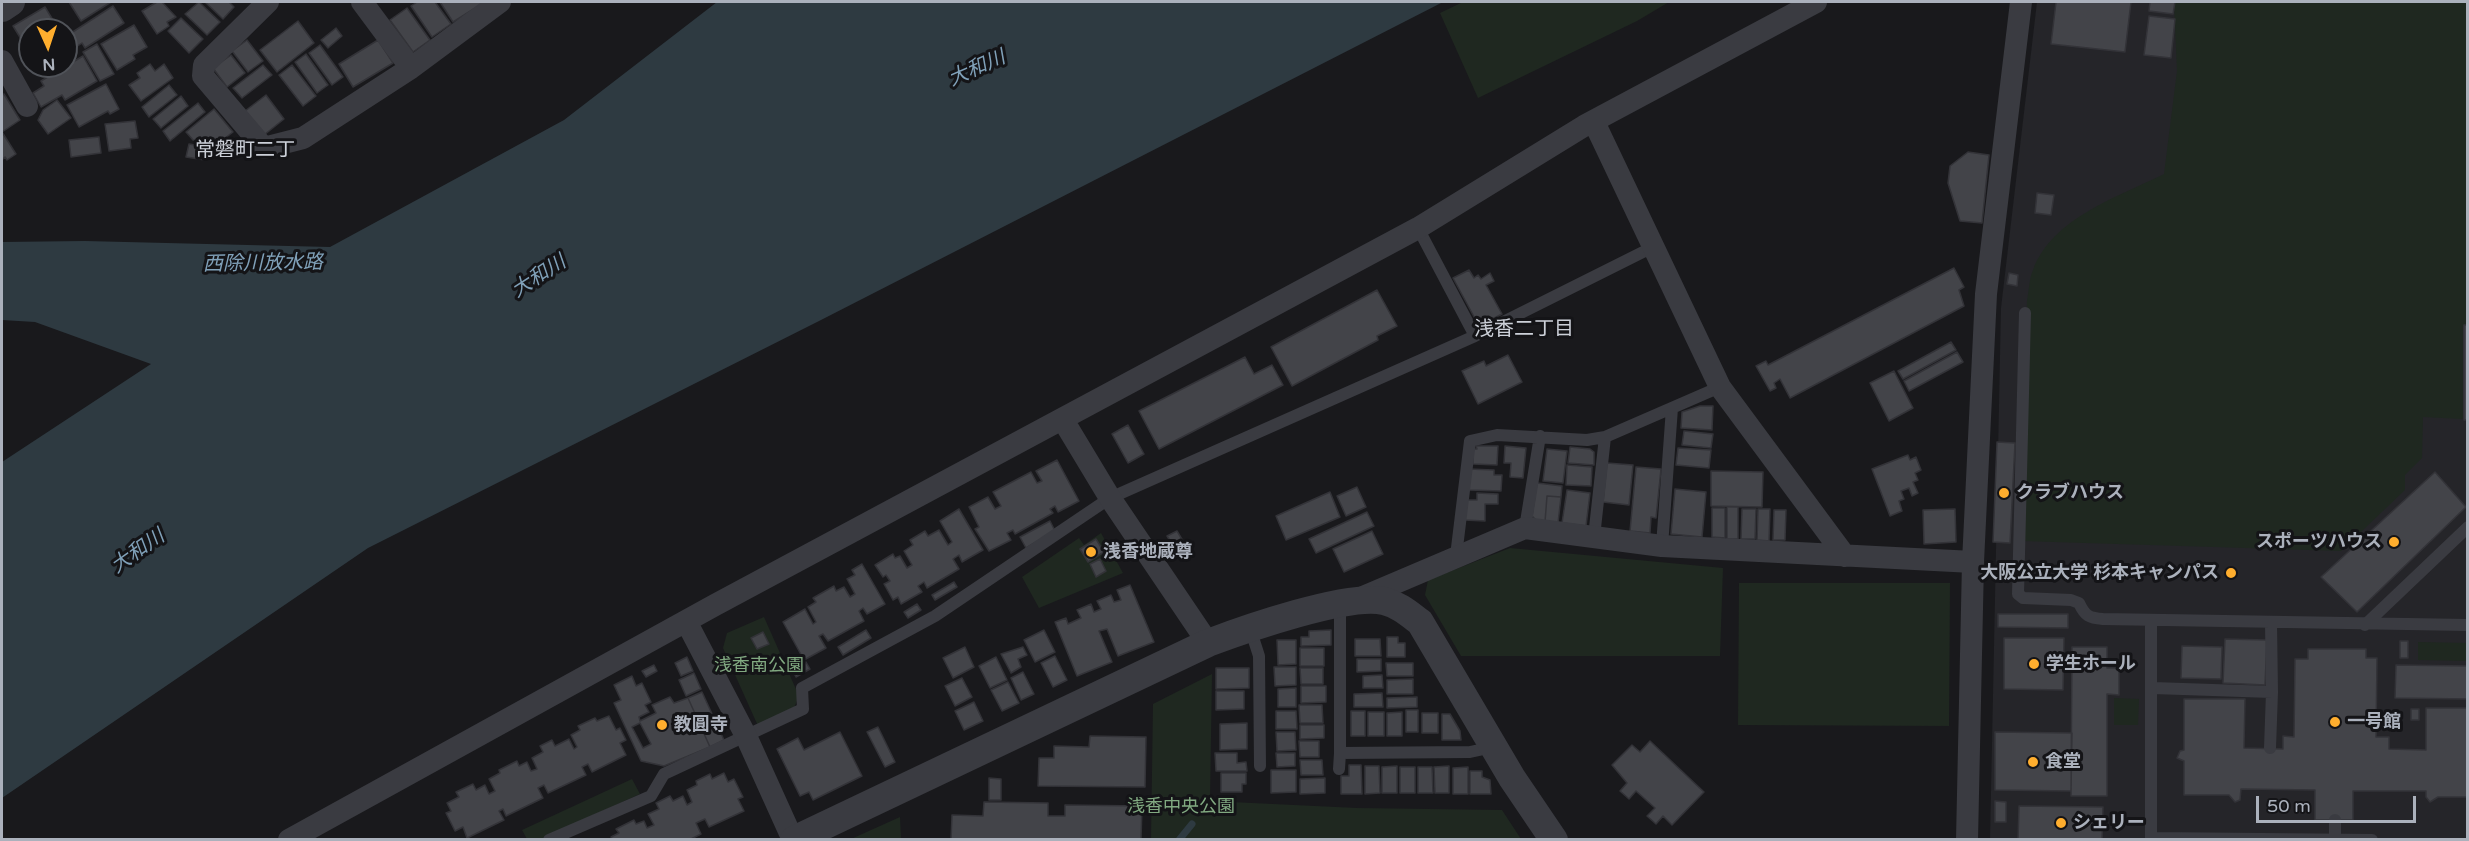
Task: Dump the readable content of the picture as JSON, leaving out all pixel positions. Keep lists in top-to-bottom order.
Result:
{
  "districts": ["常磐町二丁", "浅香二丁目"],
  "water": ["大和川", "西除川放水路"],
  "parks": ["浅香南公園", "浅香中央公園"],
  "places": [
    "クラブハウス",
    "スポーツハウス",
    "浅香地蔵尊",
    "大阪公立大学 杉本キャンパス",
    "学生ホール",
    "一号館",
    "教圓寺",
    "食堂",
    "シェリー"
  ],
  "scale_bar": "50 m",
  "north": "bottom"
}
